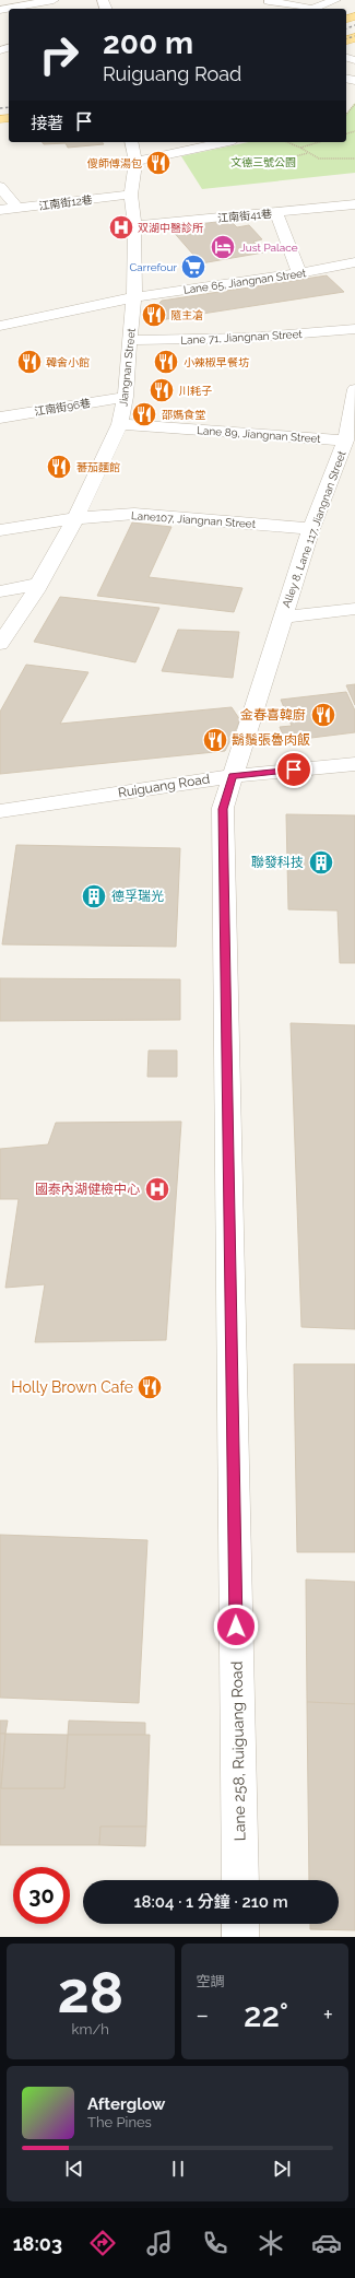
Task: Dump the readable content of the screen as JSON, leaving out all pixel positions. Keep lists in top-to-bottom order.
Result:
{
  "streets": {
    "street": [
      "江南街12巷",
      "江南街41巷",
      "Lane 65, Jiangnan Street",
      "Lane 71, Jiangnan Street",
      "Jiangnan Street",
      "江南街96巷",
      "Lane 89, Jiangnan Street",
      "Lane107, Jiangnan Street",
      "Alley 8, Lane 117, Jiangnan Street",
      "Ruiguang Road",
      "Lane 258, Ruiguang Road"
    ]
  },
  "crossings": [
    ["江南街12巷", "Jiangnan Street"],
    ["江南街41巷", "Jiangnan Street"],
    ["Lane 65, Jiangnan Street", "Jiangnan Street"],
    ["Lane 71, Jiangnan Street", "Jiangnan Street"],
    ["Jiangnan Street", "江南街96巷"],
    ["Jiangnan Street", "Lane 89, Jiangnan Street"],
    ["Jiangnan Street", "Lane107, Jiangnan Street"],
    ["Lane 89, Jiangnan Street", "Alley 8, Lane 117, Jiangnan Street"],
    ["Lane107, Jiangnan Street", "Alley 8, Lane 117, Jiangnan Street"],
    ["Alley 8, Lane 117, Jiangnan Street", "Ruiguang Road"],
    ["Alley 8, Lane 117, Jiangnan Street", "Lane 258, Ruiguang Road"],
    ["Ruiguang Road", "Lane 258, Ruiguang Road"]
  ],
  "parks": ["文德三號公園"],
  "places": {
    "restaurant": [
      "傻師傅湯包",
      "隨主凔",
      "韓舍小館",
      "小辣椒早餐坊",
      "川耗子",
      "邵媽食堂",
      "蕃茄麵館",
      "金春喜韓廚",
      "鬍鬚張魯肉飯",
      "Holly Brown Cafe"
    ],
    "hospital": ["双湖中醫診所", "國泰內湖健檢中心"],
    "hotel": ["Just Palace"],
    "supermarket": ["Carrefour"],
    "building": ["聯發科技", "德孚瑞光"]
  },
  "page": {
    "turn": ["200 m", "Ruiguang Road"],
    "then": "接著",
    "limit": "30",
    "trip": "18:04 · 1 分鐘 · 210 m",
    "tile": [
      ["28", "km/h"],
      "空調"
    ],
    "heat": ["−", "22°", "+"],
    "song": ["Afterglow", "The Pines"],
    "tabs": "18:03"
  }
}
